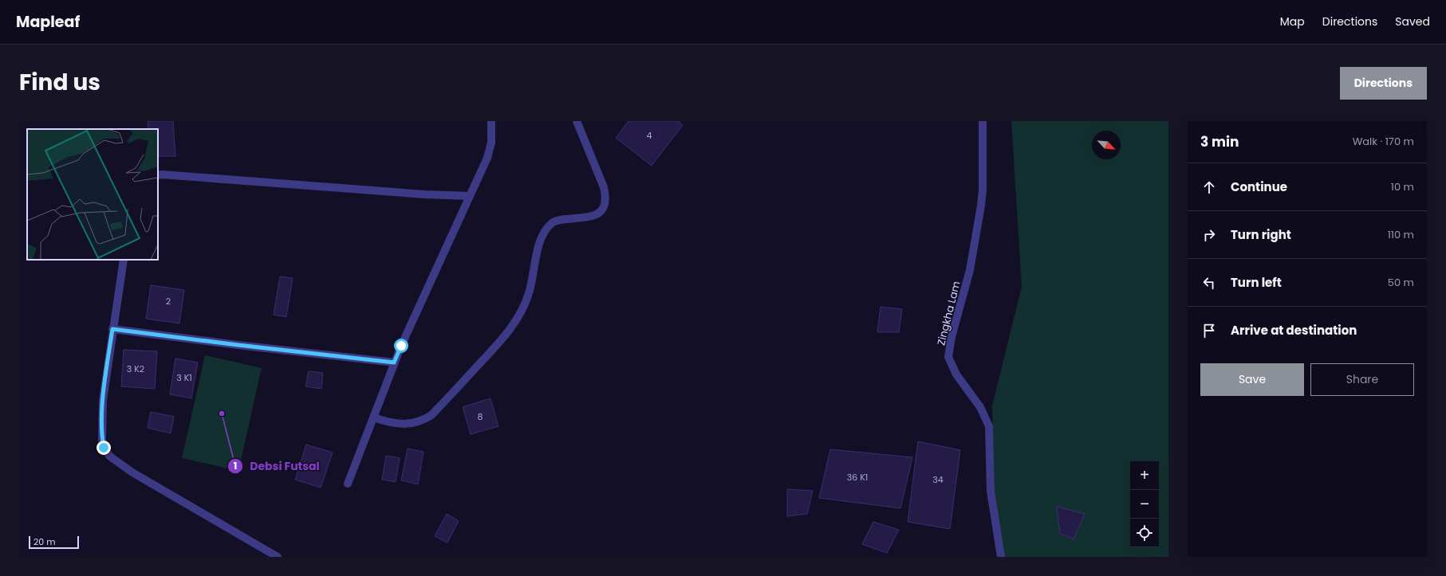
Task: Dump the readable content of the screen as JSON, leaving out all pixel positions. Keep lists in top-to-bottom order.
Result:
{
  "streets": {
    "street": ["Zingkha Lam"]
  },
  "places": ["Debsi Futsal"],
  "house_numbers": [
    "4",
    "2",
    "3 K2",
    "3 K1",
    "8",
    "36 K1",
    "34"
  ],
  "scale_bar": "20 m",
  "north": "bottom right",
  "page": {
    "header": "Mapleaf",
    "nav": ["Map", "Directions", "Saved"],
    "title": "Find us",
    "buttons": [
      "Directions",
      ["Save", "Share"]
    ],
    "heading": ["3 min", "Walk · 170 m"],
    "list": [
      ["Continue", "10 m"],
      ["Turn right", "110 m"],
      ["Turn left", "50 m"],
      "Arrive at destination"
    ],
    "map_buttons": ["+", "−"],
    "scale": "20 m"
  }
}
